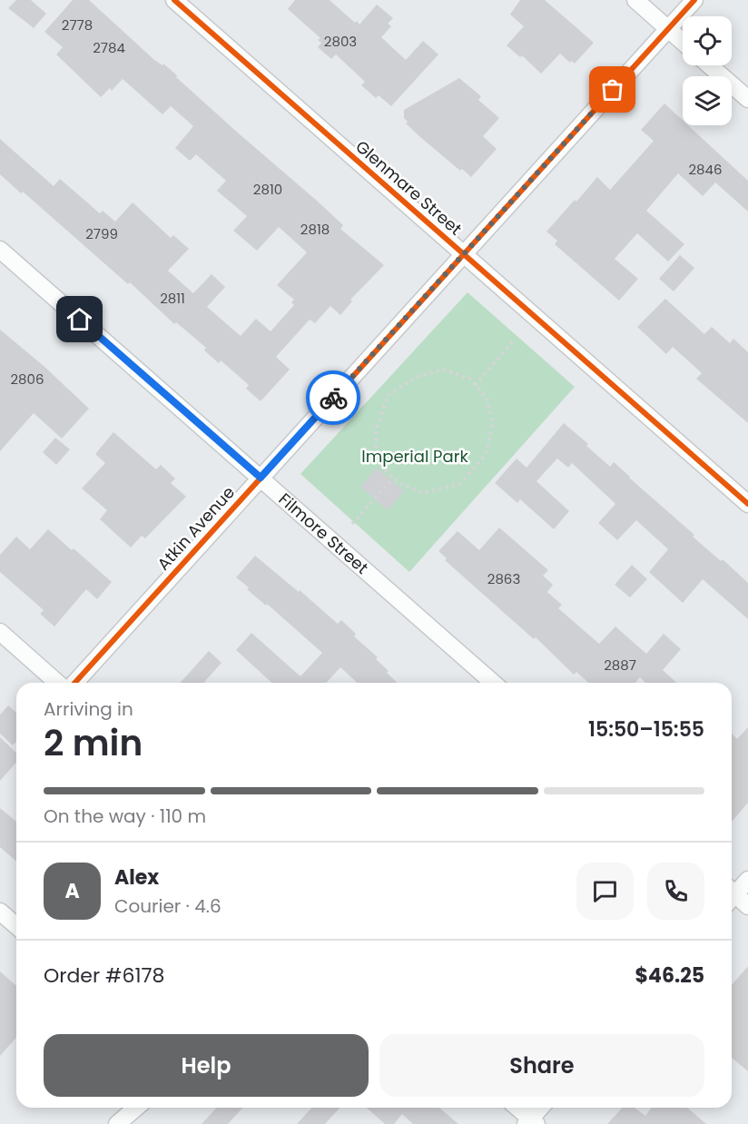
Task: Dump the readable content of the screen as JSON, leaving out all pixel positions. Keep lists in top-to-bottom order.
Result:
{
  "streets": {
    "street": ["Glenmare Street", "Atkin Avenue", "Filmore Street"]
  },
  "crossings": [
    ["Glenmare Street", "Atkin Avenue"],
    ["Atkin Avenue", "Filmore Street"]
  ],
  "parks": ["Imperial Park"],
  "house_numbers": [
    "2778",
    "2803",
    "2784",
    "2846",
    "2810",
    "2818",
    "2799",
    "2811",
    "2806",
    "2863",
    "2887"
  ],
  "page": {
    "heading": ["2 min", "Arriving in", "15:50–15:55"],
    "panel": [
      "Alex",
      "Courier · 4.6",
      "Order #6178",
      "$46.25"
    ],
    "bar": "On the way · 110 m",
    "round": "A",
    "buttons": ["Help", "Share"]
  }
}
